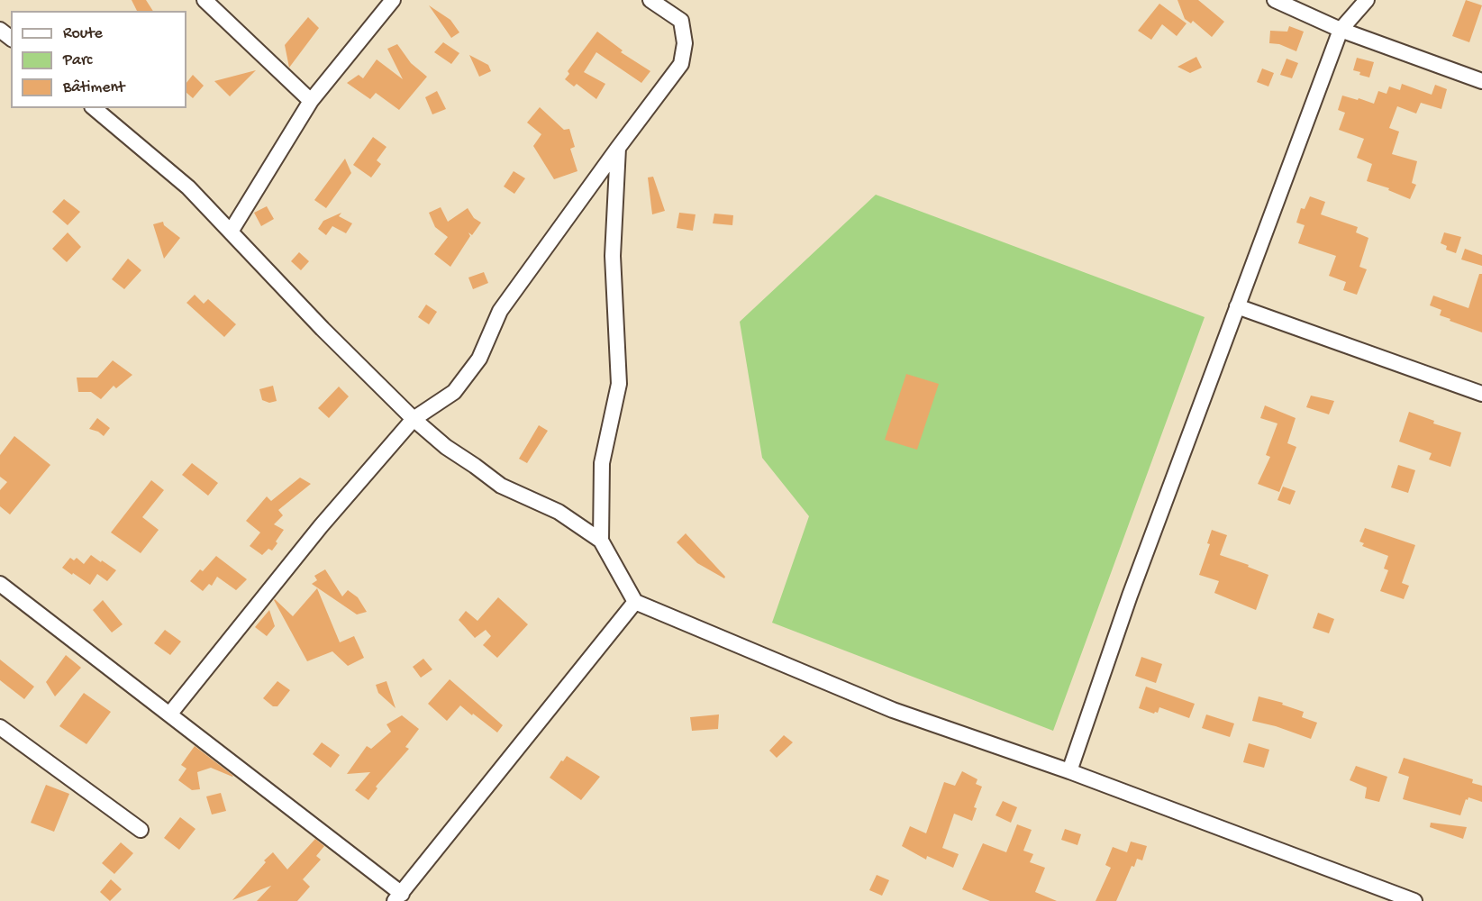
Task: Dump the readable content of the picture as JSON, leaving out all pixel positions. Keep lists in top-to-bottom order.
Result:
{
  "legend": ["Route", "Parc", "Bâtiment"]
}
